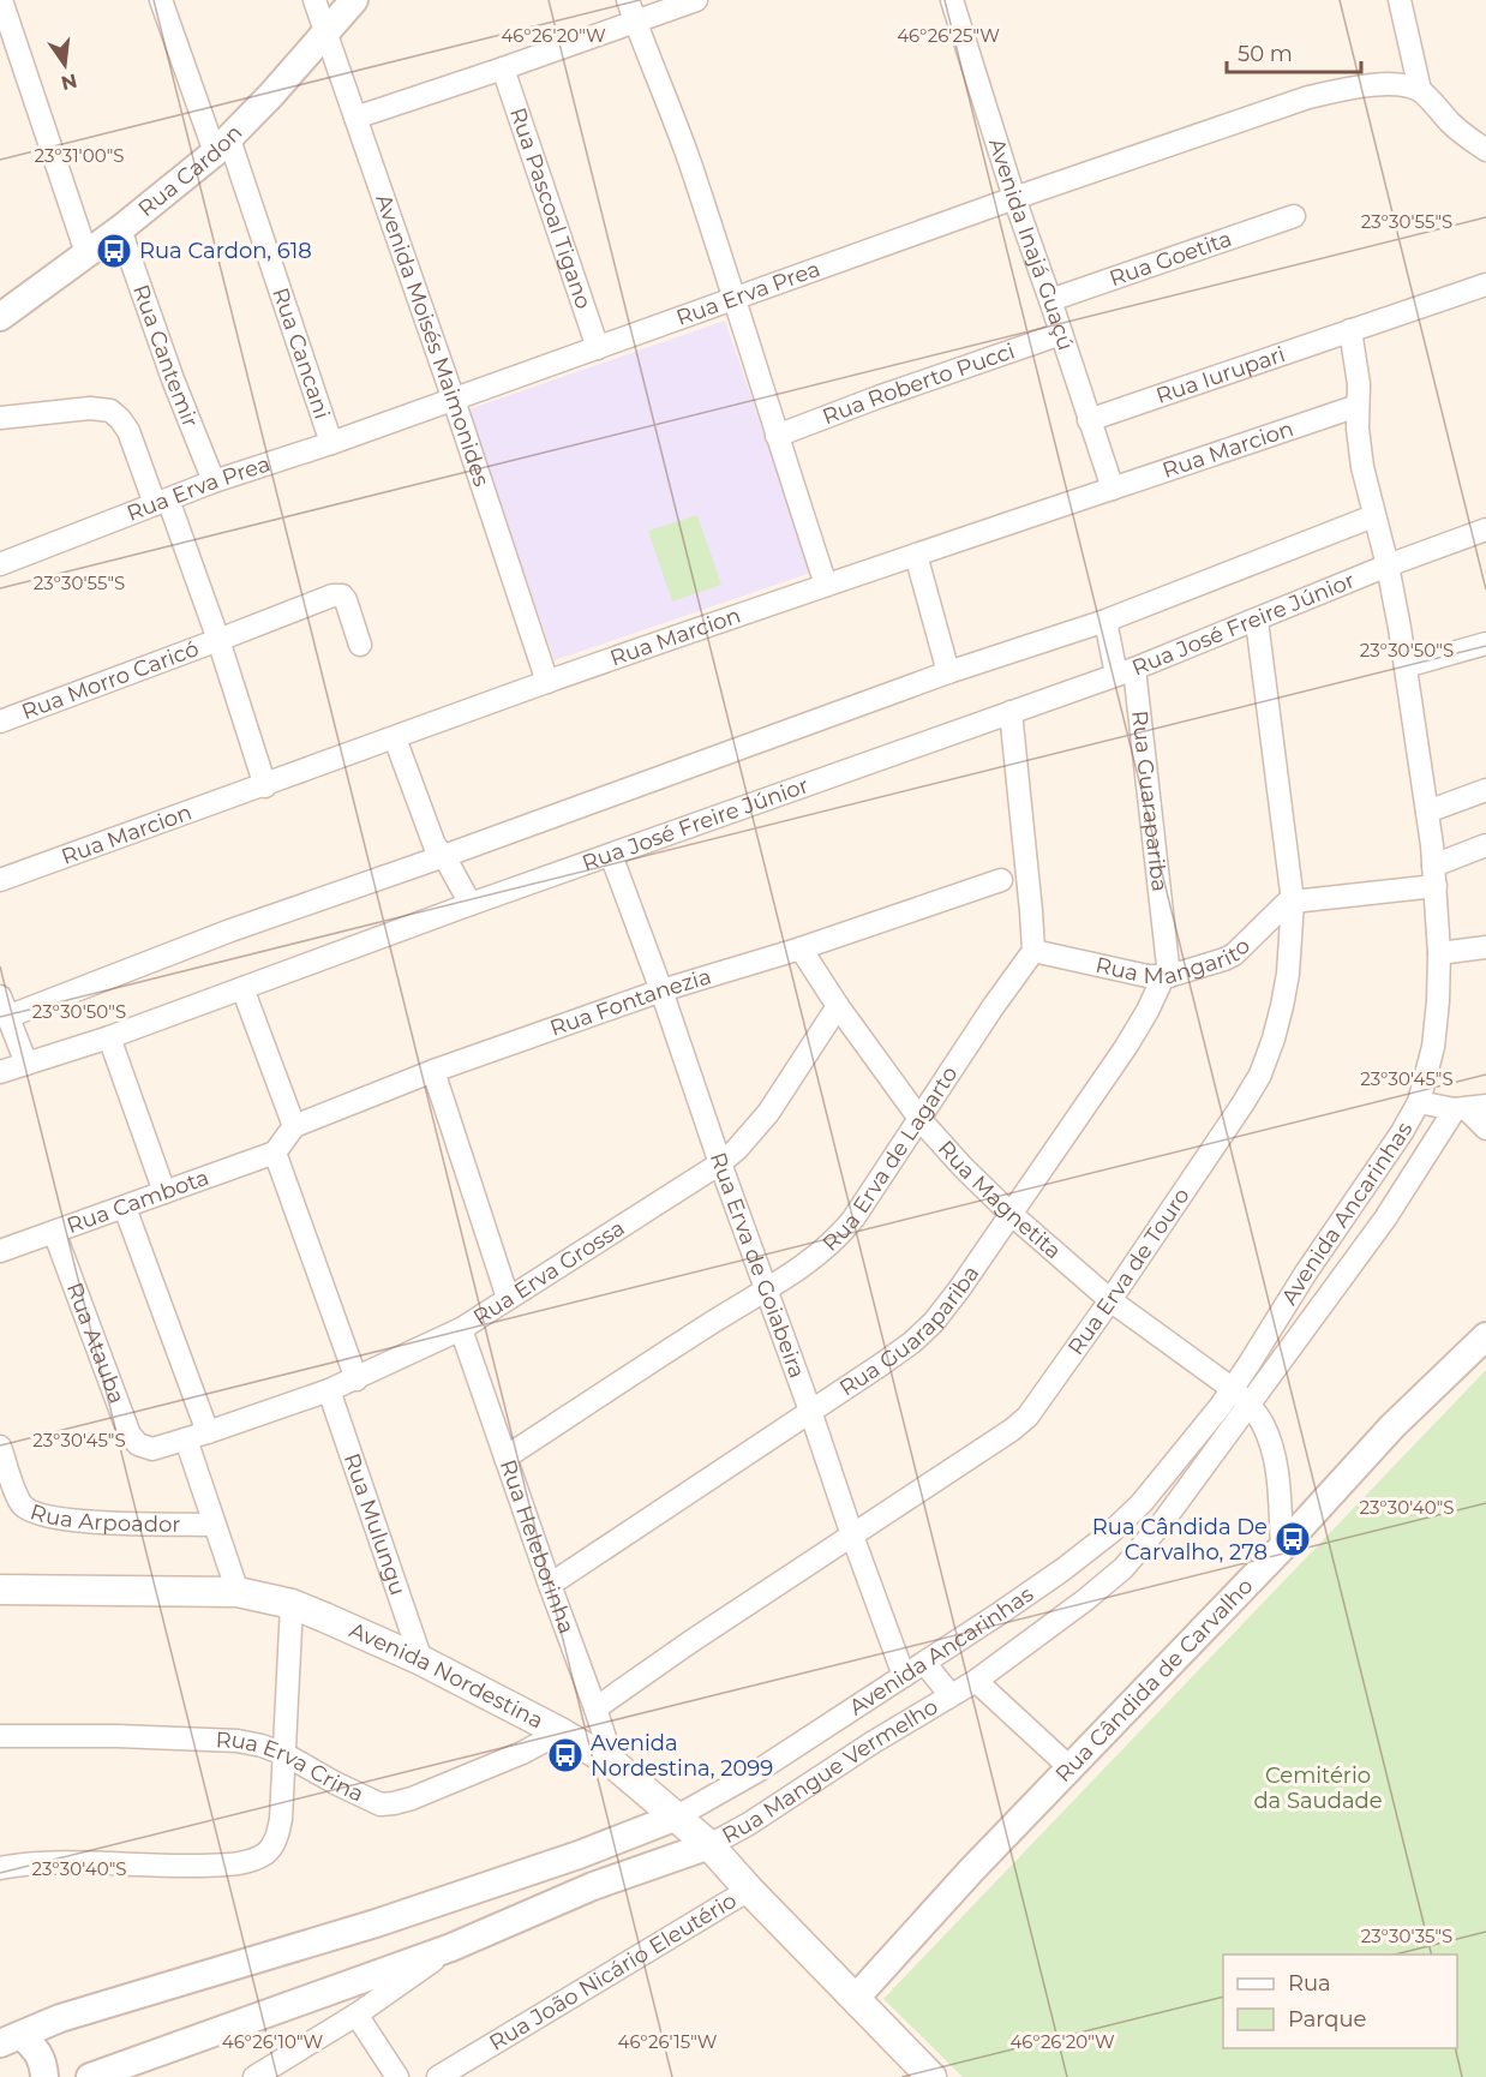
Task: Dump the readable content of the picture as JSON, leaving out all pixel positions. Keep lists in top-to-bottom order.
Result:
{
  "streets": {
    "main road": ["Avenida Nordestina"],
    "street": [
      "Rua Cardon",
      "Rua Pascoal Tigano",
      "Avenida Inajá Guaçú",
      "Rua Goetita",
      "Rua Erva Prea",
      "Avenida Moisés Maimonides",
      "Rua Cancani",
      "Rua Cantemir",
      "Rua Iurupari",
      "Rua Roberto Pucci",
      "Rua Marcion",
      "Rua José Freire Júnior",
      "Rua Morro Caricó",
      "Rua Guarapariba",
      "Rua Mangarito",
      "Rua Fontanezia",
      "Rua Erva de Lagarto",
      "Rua Magnetita",
      "Rua Cambota",
      "Avenida Ancarinhas",
      "Rua Erva de Goiabeira",
      "Rua Erva Grossa",
      "Rua Erva de Touro",
      "Rua Atauba",
      "Rua Arpoador",
      "Rua Mulungu",
      "Rua Heleborinha",
      "Rua Cândida de Carvalho",
      "Rua Erva Crina",
      "Rua Mangue Vermelho",
      "Rua João Nicário Eleutério"
    ]
  },
  "crossings": [
    ["Rua Cardon", "Avenida Moisés Maimonides"],
    ["Rua Cardon", "Rua Cancani"],
    ["Rua Cardon", "Rua Cantemir"],
    ["Rua Pascoal Tigano", "Rua Erva Prea"],
    ["Avenida Inajá Guaçú", "Rua Goetita"],
    ["Avenida Inajá Guaçú", "Rua Erva Prea"],
    ["Avenida Inajá Guaçú", "Rua Iurupari"],
    ["Avenida Inajá Guaçú", "Rua Roberto Pucci"],
    ["Avenida Inajá Guaçú", "Rua Marcion"],
    ["Rua Erva Prea", "Avenida Moisés Maimonides"],
    ["Rua Erva Prea", "Rua Cancani"],
    ["Rua Erva Prea", "Rua Cantemir"],
    ["Rua Erva Prea", "Rua Morro Caricó"],
    ["Avenida Moisés Maimonides", "Rua Marcion"],
    ["Rua Iurupari", "Avenida Ancarinhas"],
    ["Rua Marcion", "Rua Morro Caricó"],
    ["Rua Marcion", "Avenida Ancarinhas"],
    ["Rua José Freire Júnior", "Rua Guarapariba"],
    ["Rua José Freire Júnior", "Avenida Ancarinhas"],
    ["Rua José Freire Júnior", "Rua Erva de Goiabeira"],
    ["Rua José Freire Júnior", "Rua Erva de Touro"],
    ["Rua Guarapariba", "Rua Mangarito"],
    ["Rua Guarapariba", "Rua Magnetita"],
    ["Rua Guarapariba", "Rua Erva de Goiabeira"],
    ["Rua Guarapariba", "Rua Heleborinha"],
    ["Rua Mangarito", "Rua Erva de Lagarto"],
    ["Rua Mangarito", "Rua Erva de Touro"],
    ["Rua Fontanezia", "Rua Magnetita"],
    ["Rua Fontanezia", "Rua Erva de Goiabeira"],
    ["Rua Erva de Lagarto", "Rua Magnetita"],
    ["Rua Erva de Lagarto", "Rua Erva de Goiabeira"],
    ["Rua Erva de Lagarto", "Rua Heleborinha"],
    ["Rua Magnetita", "Avenida Ancarinhas"],
    ["Rua Magnetita", "Rua Erva Grossa"],
    ["Rua Magnetita", "Rua Erva de Touro"],
    ["Rua Magnetita", "Rua Mangue Vermelho"],
    ["Rua Cambota", "Rua Atauba"],
    ["Avenida Ancarinhas", "Rua Erva de Goiabeira"],
    ["Avenida Ancarinhas", "Avenida Nordestina"],
    ["Avenida Ancarinhas", "Rua Mangue Vermelho"],
    ["Rua Erva de Goiabeira", "Rua Erva Grossa"],
    ["Rua Erva de Goiabeira", "Rua Erva de Touro"],
    ["Rua Erva Grossa", "Rua Atauba"],
    ["Rua Erva Grossa", "Rua Mulungu"],
    ["Rua Erva Grossa", "Rua Heleborinha"],
    ["Rua Erva de Touro", "Rua Heleborinha"],
    ["Rua Mulungu", "Avenida Nordestina"],
    ["Rua Heleborinha", "Avenida Nordestina"],
    ["Avenida Nordestina", "Rua Cândida de Carvalho"],
    ["Avenida Nordestina", "Rua Erva Crina"],
    ["Avenida Nordestina", "Rua Mangue Vermelho"],
    ["Avenida Nordestina", "Rua João Nicário Eleutério"]
  ],
  "parks": ["Cemitério da Saudade"],
  "places": {
    "bus stop": ["Rua Cardon, 618", "Rua Cândida De Carvalho, 278", "Avenida Nordestina, 2099"]
  },
  "legend": ["Rua", "Parque"],
  "scale_bar": "50 m",
  "north": "bottom",
  "coordinates": [
    "46°26'20\"W",
    "46°26'25\"W",
    "23°31'00\"S",
    "23°30'55\"S",
    "23°30'50\"S",
    "23°30'45\"S",
    "23°30'40\"S",
    "23°30'35\"S",
    "46°26'10\"W",
    "46°26'15\"W"
  ]
}
